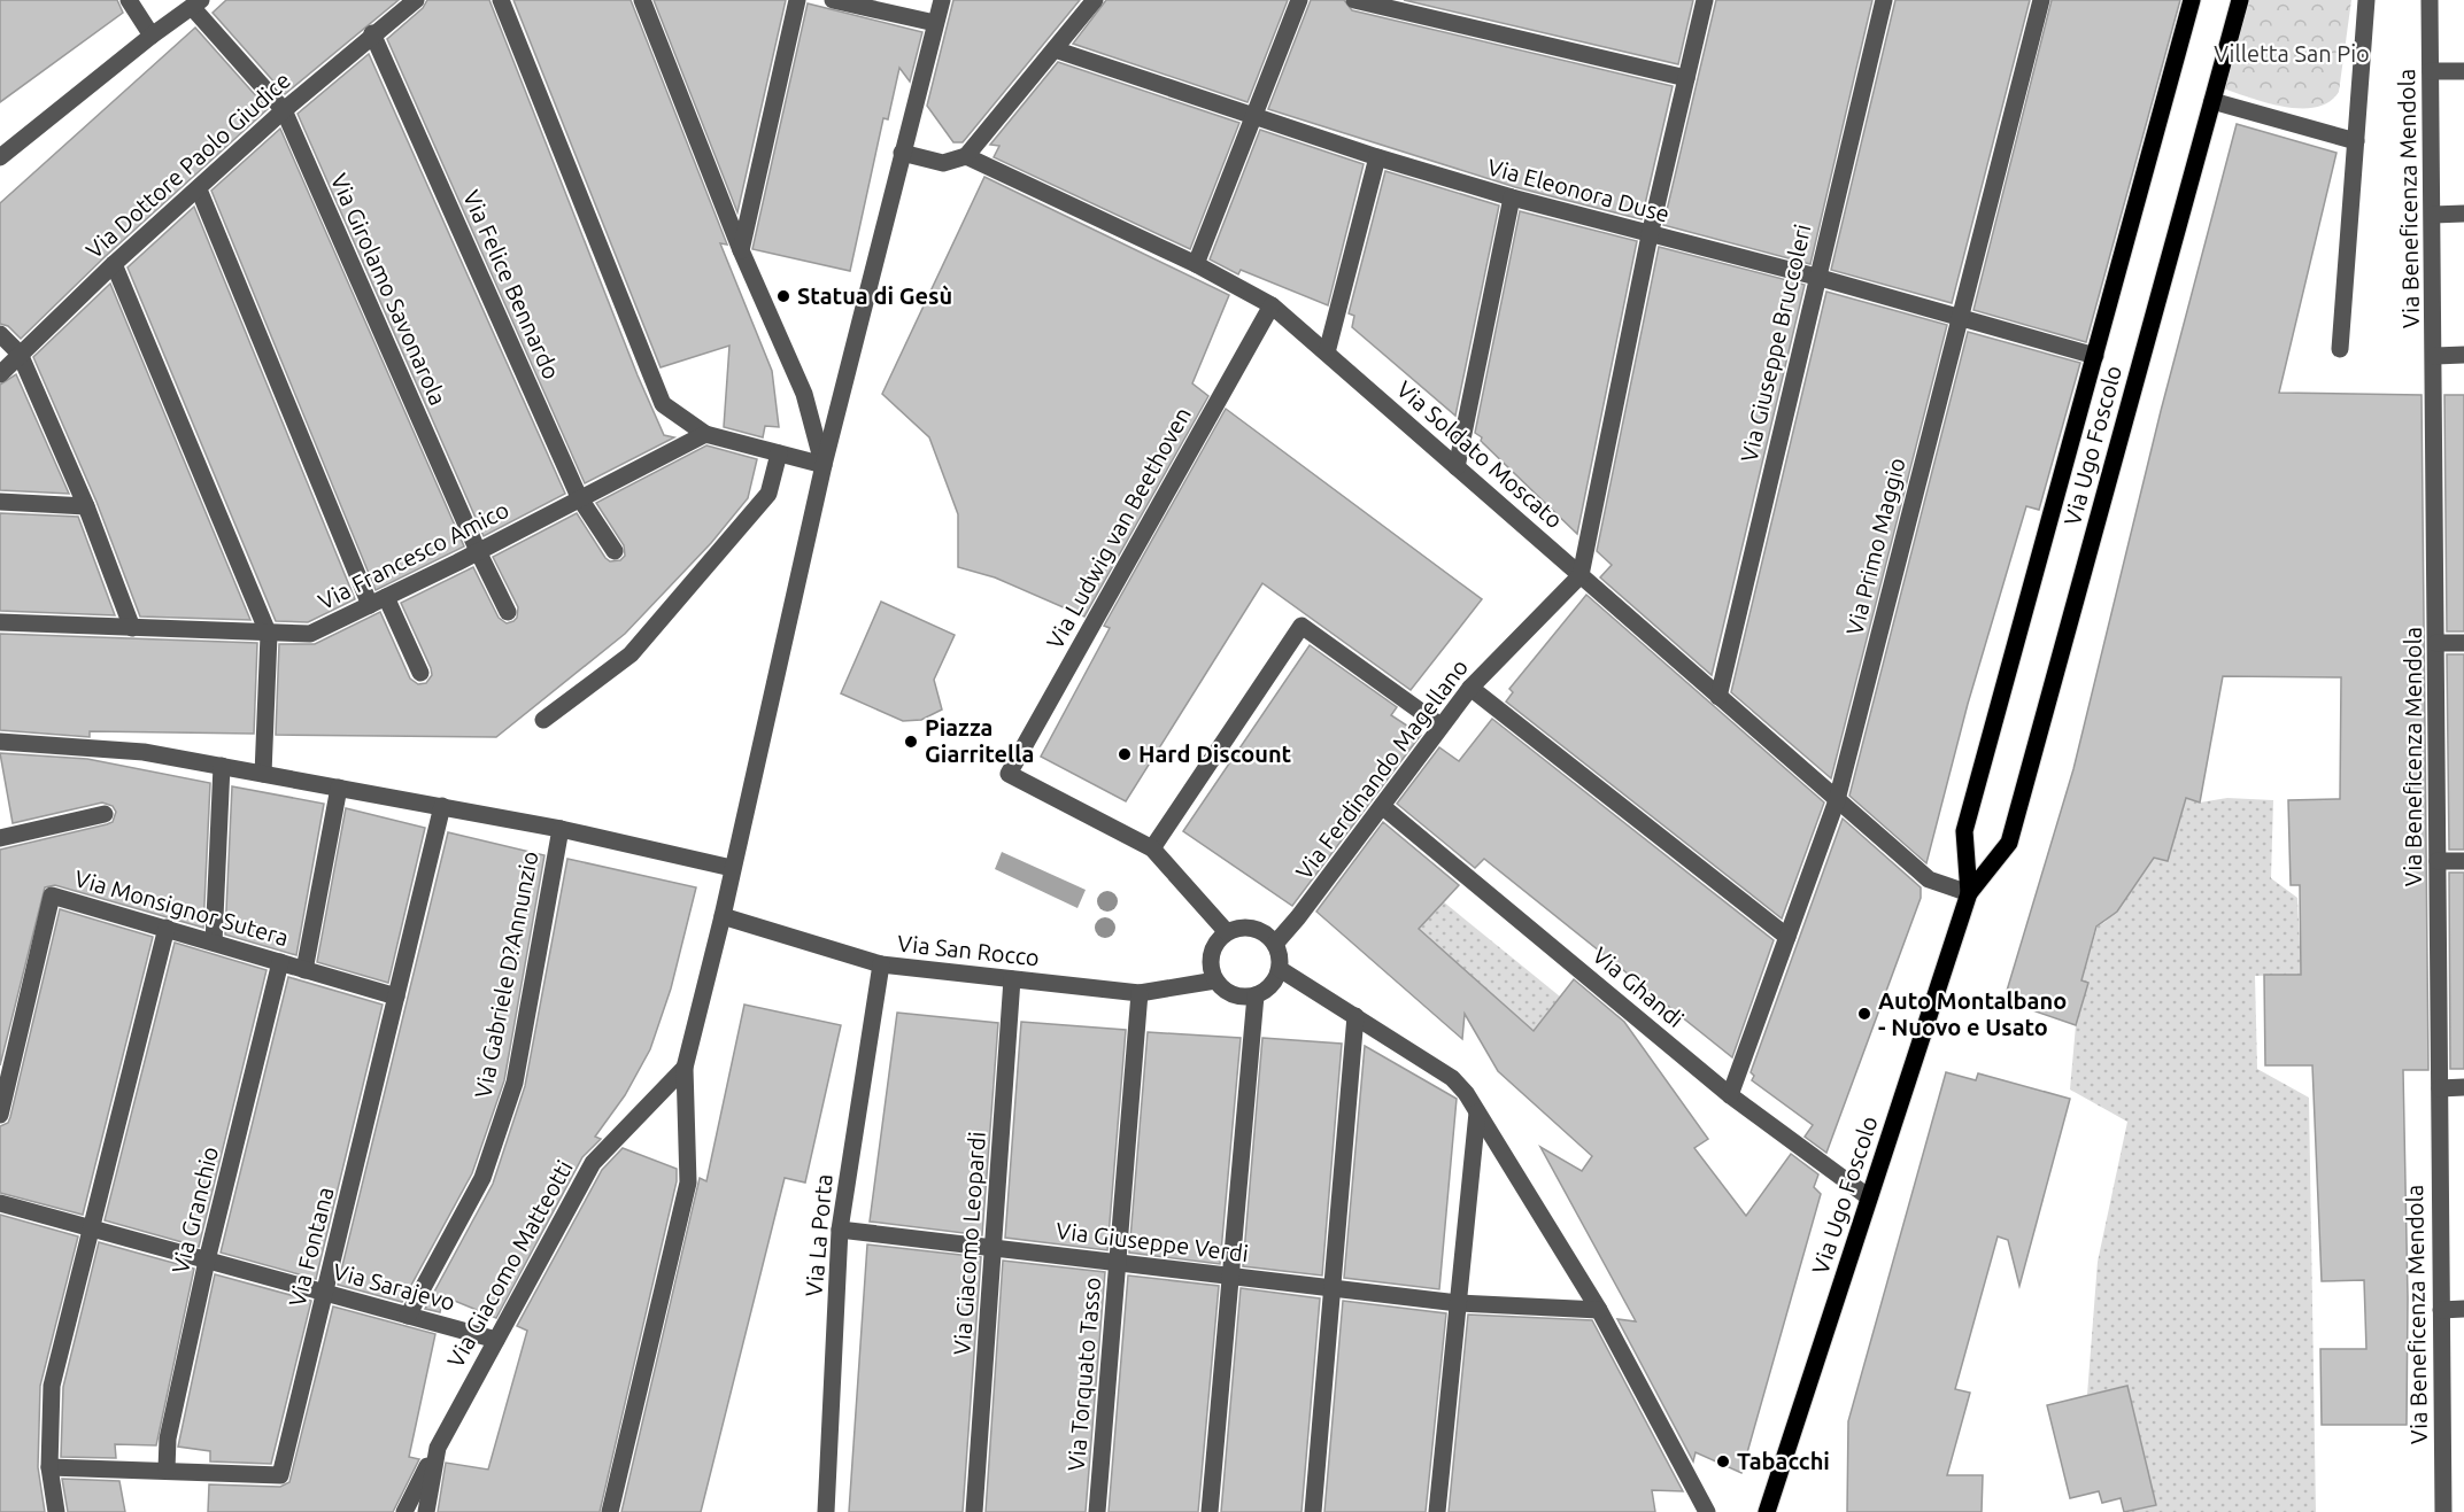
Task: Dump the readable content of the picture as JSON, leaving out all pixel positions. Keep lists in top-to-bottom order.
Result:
{
  "streets": {
    "main road": ["Via Ugo Foscolo"],
    "street": [
      "Via Dottore Paolo Giudice",
      "Via Eleonora Duse",
      "Via Beneficenza Mendola",
      "Via Felice Bennardo",
      "Via Girolamo Savonarola",
      "Via Giuseppe Bruccoleri",
      "Via Soldato Moscato",
      "Via Ludwig van Beethoven",
      "Via Primo Maggio",
      "Via Francesco Amico",
      "Via Ferdinando Magellano",
      "Via Monsignor Sutera",
      "Via San Rocco",
      "Via Gabriele D?Annunzio",
      "Via Ghandi",
      "Via Granchio",
      "Via La Porta",
      "Via Giuseppe Verdi",
      "Via Giacomo Leopardi",
      "Via Fontana",
      "Via Giacomo Matteotti",
      "Via Sarajevo",
      "Via Torquato Tasso"
    ]
  },
  "crossings": [
    ["Via Dottore Paolo Giudice", "Via Felice Bennardo"],
    ["Via Dottore Paolo Giudice", "Via Girolamo Savonarola"],
    ["Via Eleonora Duse", "Via Giuseppe Bruccoleri"],
    ["Via Eleonora Duse", "Via Ugo Foscolo"],
    ["Via Eleonora Duse", "Via Primo Maggio"],
    ["Via Felice Bennardo", "Via Francesco Amico"],
    ["Via Girolamo Savonarola", "Via Francesco Amico"],
    ["Via Giuseppe Bruccoleri", "Via Soldato Moscato"],
    ["Via Ugo Foscolo", "Via Soldato Moscato"],
    ["Via Ugo Foscolo", "Via Ghandi"],
    ["Via Soldato Moscato", "Via Ludwig van Beethoven"],
    ["Via Soldato Moscato", "Via Primo Maggio"],
    ["Via Soldato Moscato", "Via Ferdinando Magellano"],
    ["Via Primo Maggio", "Via Ghandi"],
    ["Via Ferdinando Magellano", "Via San Rocco"],
    ["Via Ferdinando Magellano", "Via Ghandi"],
    ["Via Monsignor Sutera", "Via Granchio"],
    ["Via Monsignor Sutera", "Via Fontana"],
    ["Via San Rocco", "Via La Porta"],
    ["Via San Rocco", "Via Giacomo Leopardi"],
    ["Via San Rocco", "Via Torquato Tasso"],
    ["Via Gabriele D?Annunzio", "Via Sarajevo"],
    ["Via Granchio", "Via Fontana"],
    ["Via Granchio", "Via Sarajevo"],
    ["Via La Porta", "Via Giuseppe Verdi"],
    ["Via Giuseppe Verdi", "Via Giacomo Leopardi"],
    ["Via Giuseppe Verdi", "Via Torquato Tasso"],
    ["Via Fontana", "Via Sarajevo"],
    ["Via Giacomo Matteotti", "Via Sarajevo"]
  ],
  "parks": ["Villetta San Pio"],
  "places": [
    "Statua di Gesù",
    "Piazza Giarritella",
    "Hard Discount",
    "Auto Montalbano - Nuovo e Usato",
    "Tabacchi"
  ]
}
